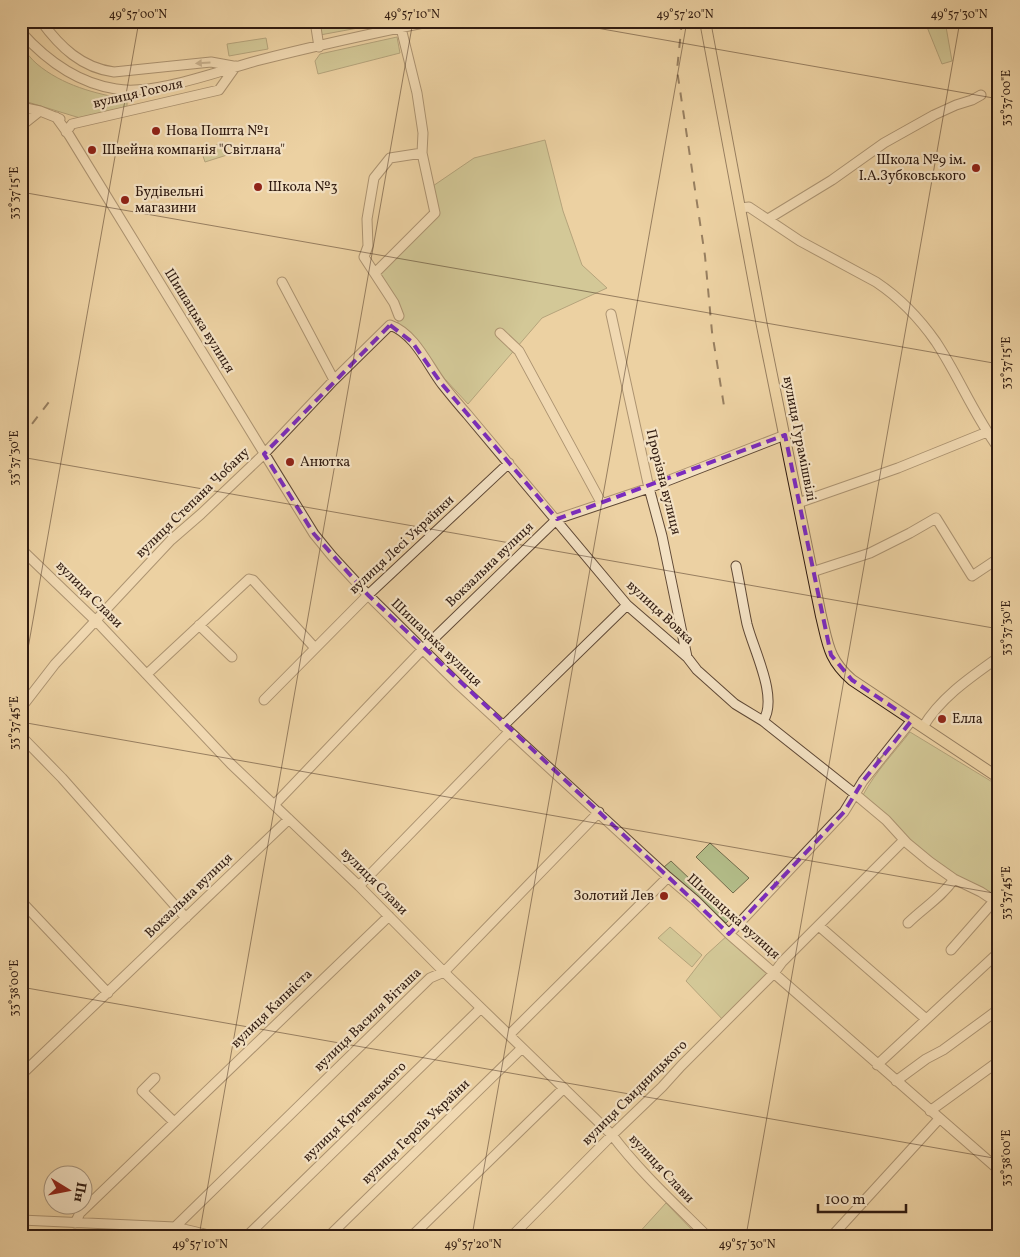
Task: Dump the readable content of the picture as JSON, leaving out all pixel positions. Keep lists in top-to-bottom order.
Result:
{
  "streets": {
    "main road": ["вулиця Гурамішвілі"],
    "street": [
      "вулиця Гоголя",
      "Шишацька вулиця",
      "Прорізна вулиця",
      "вулиця Степана Чобану",
      "вулиця Лесі Українки",
      "Вокзальна вулиця",
      "вулиця Слави",
      "вулиця Вовка",
      "вулиця Капніста",
      "вулиця Василя Віташа",
      "вулиця Свидницького",
      "вулиця Кричевського",
      "вулиця Героїв України"
    ]
  },
  "crossings": [
    ["вулиця Гоголя", "Шишацька вулиця"],
    ["Шишацька вулиця", "вулиця Степана Чобану"],
    ["Шишацька вулиця", "вулиця Лесі Українки"],
    ["Шишацька вулиця", "Вокзальна вулиця"],
    ["Шишацька вулиця", "вулиця Василя Віташа"],
    ["Шишацька вулиця", "вулиця Свидницького"],
    ["вулиця Гурамішвілі", "Вокзальна вулиця"],
    ["Прорізна вулиця", "Вокзальна вулиця"],
    ["Прорізна вулиця", "вулиця Вовка"],
    ["вулиця Степана Чобану", "вулиця Слави"],
    ["вулиця Степана Чобану", "вулиця Вовка"],
    ["вулиця Лесі Українки", "вулиця Вовка"],
    ["Вокзальна вулиця", "вулиця Слави"],
    ["Вокзальна вулиця", "вулиця Вовка"],
    ["вулиця Слави", "вулиця Капніста"],
    ["вулиця Слави", "вулиця Василя Віташа"],
    ["вулиця Слави", "вулиця Свидницького"],
    ["вулиця Слави", "вулиця Кричевського"],
    ["вулиця Слави", "вулиця Героїв України"],
    ["вулиця Вовка", "вулиця Свидницького"]
  ],
  "places": [
    "Нова Пошта №1",
    "Швейна компанія \"Світлана\"",
    "Школа №9 ім. І.А.Зубковського",
    "Школа №3",
    "Будівельні магазини",
    "Анютка",
    "Елла",
    "Золотий Лев"
  ],
  "scale_bar": "100 m",
  "north": "right",
  "coordinates": [
    "49°57'00\"N",
    "49°57'10\"N",
    "49°57'20\"N",
    "49°57'30\"N",
    "33°37'00\"E",
    "33°37'15\"E",
    "33°37'30\"E",
    "33°37'45\"E",
    "33°38'00\"E"
  ]
}
